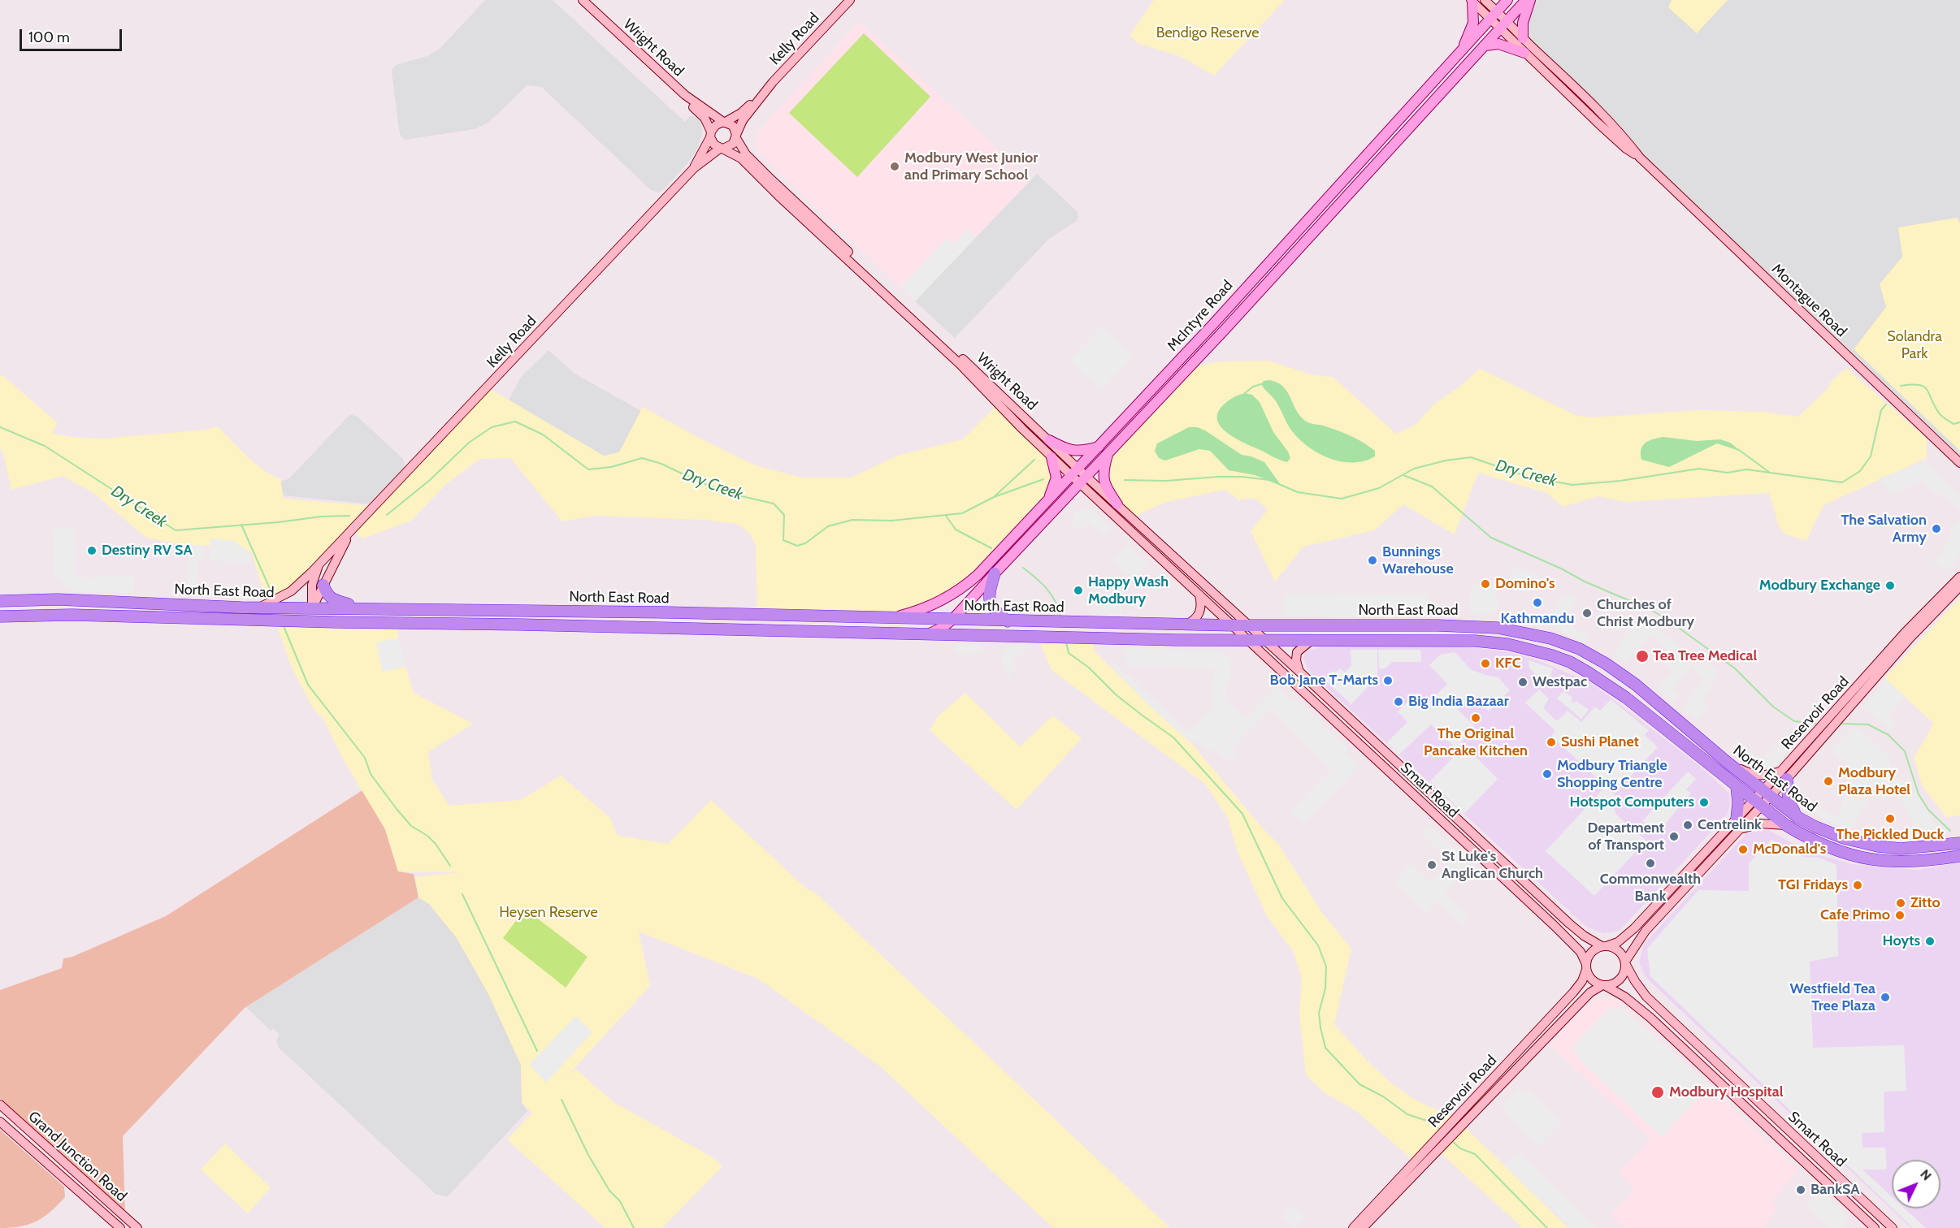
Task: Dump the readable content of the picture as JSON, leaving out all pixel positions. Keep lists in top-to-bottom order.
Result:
{
  "streets": {
    "highway": ["North East Road"],
    "main road": [
      "Kelly Road",
      "Wright Road",
      "Montague Road",
      "McIntyre Road",
      "Reservoir Road",
      "Smart Road",
      "Grand Junction Road"
    ]
  },
  "crossings": [
    ["Kelly Road", "Wright Road"],
    ["Kelly Road", "North East Road"],
    ["Wright Road", "McIntyre Road"],
    ["Wright Road", "North East Road"],
    ["Wright Road", "Smart Road"],
    ["Montague Road", "McIntyre Road"],
    ["McIntyre Road", "North East Road"],
    ["North East Road", "Reservoir Road"],
    ["North East Road", "Smart Road"],
    ["Reservoir Road", "Smart Road"]
  ],
  "water": ["Dry Creek"],
  "parks": ["Bendigo Reserve", "Solandra Park", "Heysen Reserve"],
  "places": [
    "Modbury West Junior and Primary School",
    "The Salvation Army",
    "Destiny RV SA",
    "Bunnings Warehouse",
    "Domino's",
    "Modbury Exchange",
    "Happy Wash Modbury",
    "Kathmandu",
    "Churches of Christ Modbury",
    "Tea Tree Medical",
    "KFC",
    "Bob Jane T-Marts",
    "Westpac",
    "Big India Bazaar",
    "The Original Pancake Kitchen",
    "Sushi Planet",
    "Modbury Triangle Shopping Centre",
    "Modbury Plaza Hotel",
    "Hotspot Computers",
    "The Pickled Duck",
    "Centrelink",
    "Department of Transport",
    "McDonald's",
    "Commonwealth Bank",
    "St Luke's Anglican Church",
    "TGI Fridays",
    "Zitto",
    "Cafe Primo",
    "Hoyts",
    "Westfield Tea Tree Plaza",
    "Modbury Hospital",
    "BankSA"
  ],
  "scale_bar": "100 m",
  "north": "top right"
}
